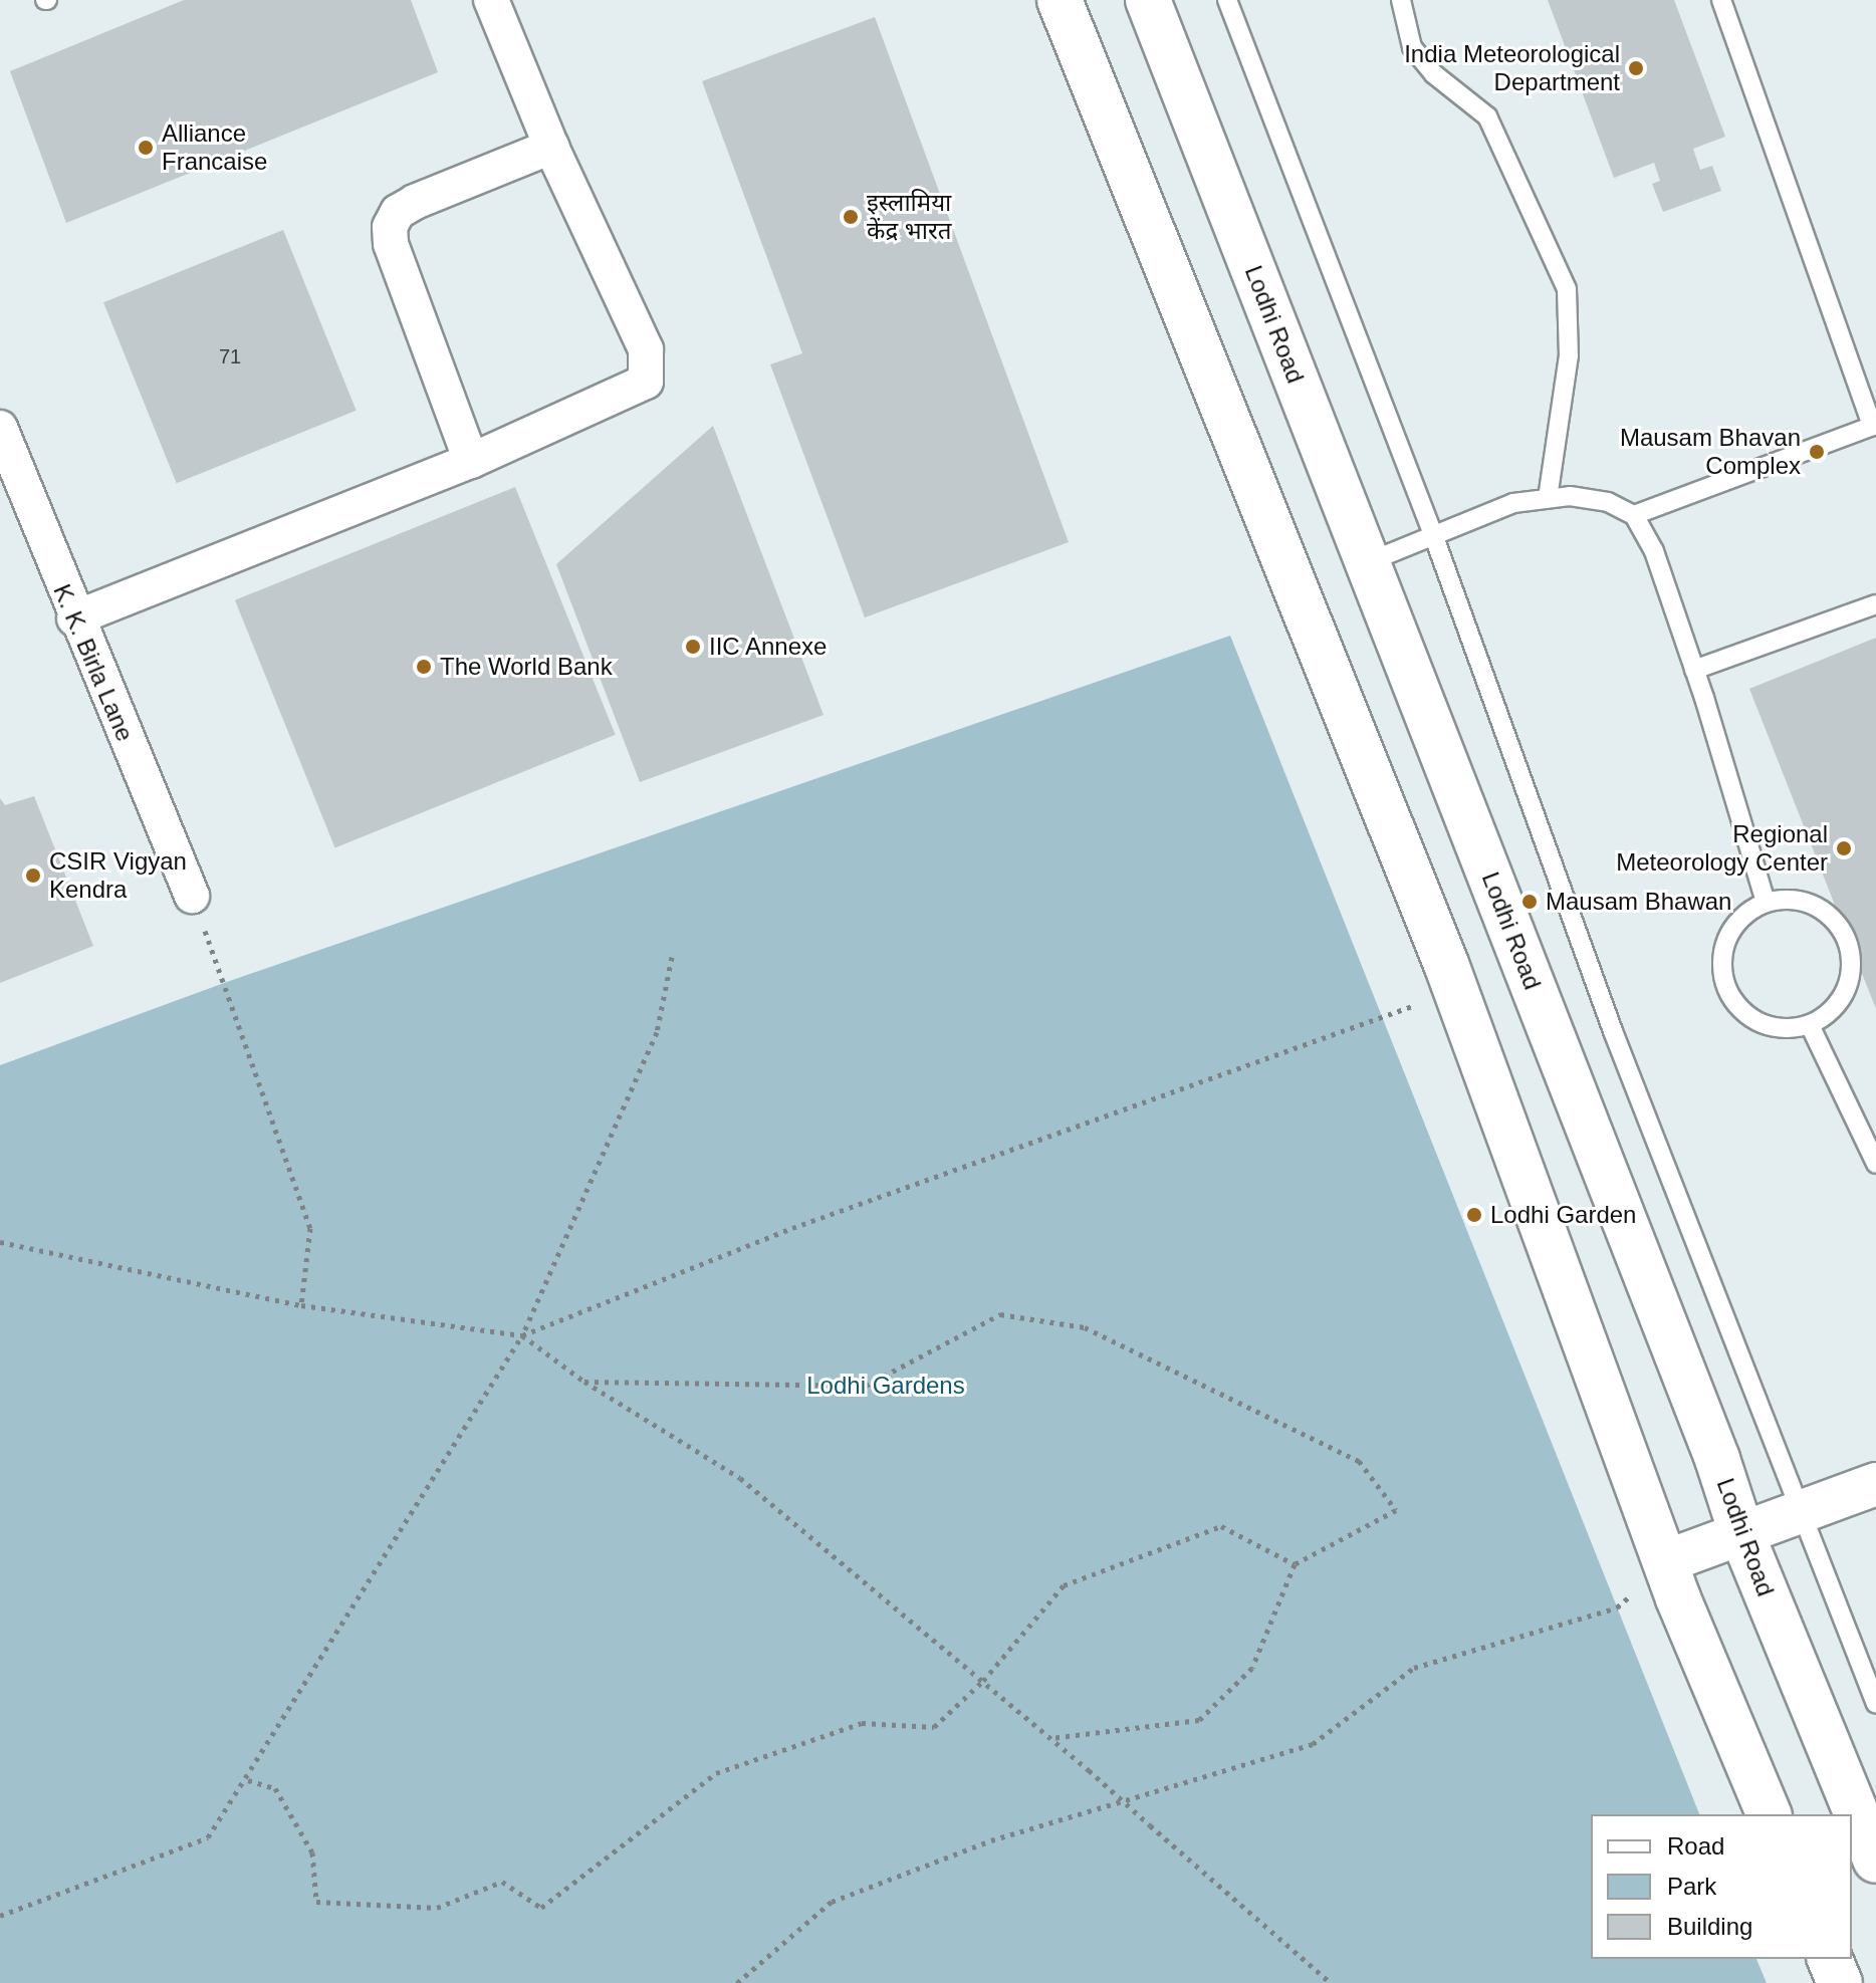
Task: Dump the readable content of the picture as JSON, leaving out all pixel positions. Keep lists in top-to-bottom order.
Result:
{
  "streets": {
    "main road": ["Lodhi Road"],
    "street": ["K. K. Birla Lane"]
  },
  "parks": ["Lodhi Gardens"],
  "places": [
    "India Meteorological Department",
    "Alliance Francaise",
    "इस्लामिया केंद्र भारत",
    "Mausam Bhavan Complex",
    "IIC Annexe",
    "The World Bank",
    "Regional Meteorology Center",
    "CSIR Vigyan Kendra",
    "Mausam Bhawan",
    "Lodhi Garden"
  ],
  "house_numbers": ["71"],
  "legend": ["Road", "Park", "Building"]
}
